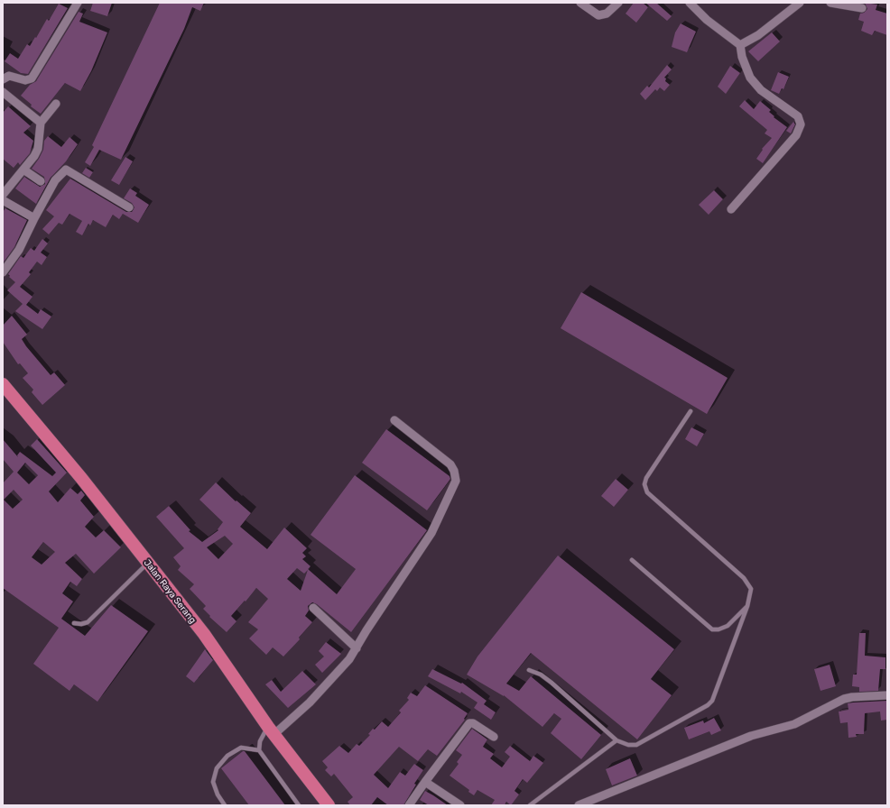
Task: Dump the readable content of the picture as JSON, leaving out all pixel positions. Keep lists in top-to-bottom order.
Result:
{
  "streets": {
    "highway": ["Jalan Raya Serang"]
  }
}
